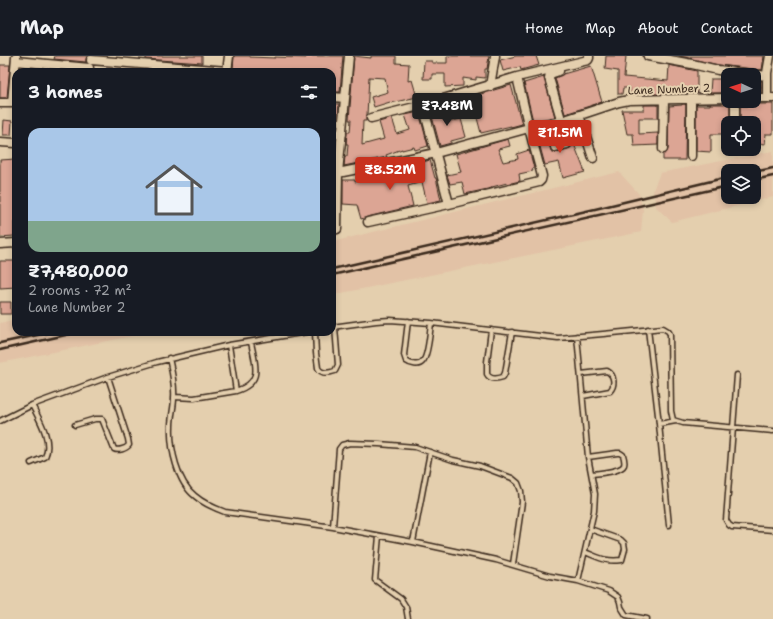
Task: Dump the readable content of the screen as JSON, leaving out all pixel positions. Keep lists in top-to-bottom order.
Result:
{
  "streets": {
    "street": ["Lane Number 2"]
  },
  "north": "left",
  "page": {
    "header": "Map",
    "nav": [
      "Home",
      "Map",
      "About",
      "Contact"
    ],
    "heading": "3 homes",
    "price": ["₹7.48M", "₹11.5M", "₹8.52M"],
    "list": [
      {
        "name": "₹7,480,000",
        "note": "2 rooms · 72 m² · Lane Number 2"
      }
    ]
  }
}
